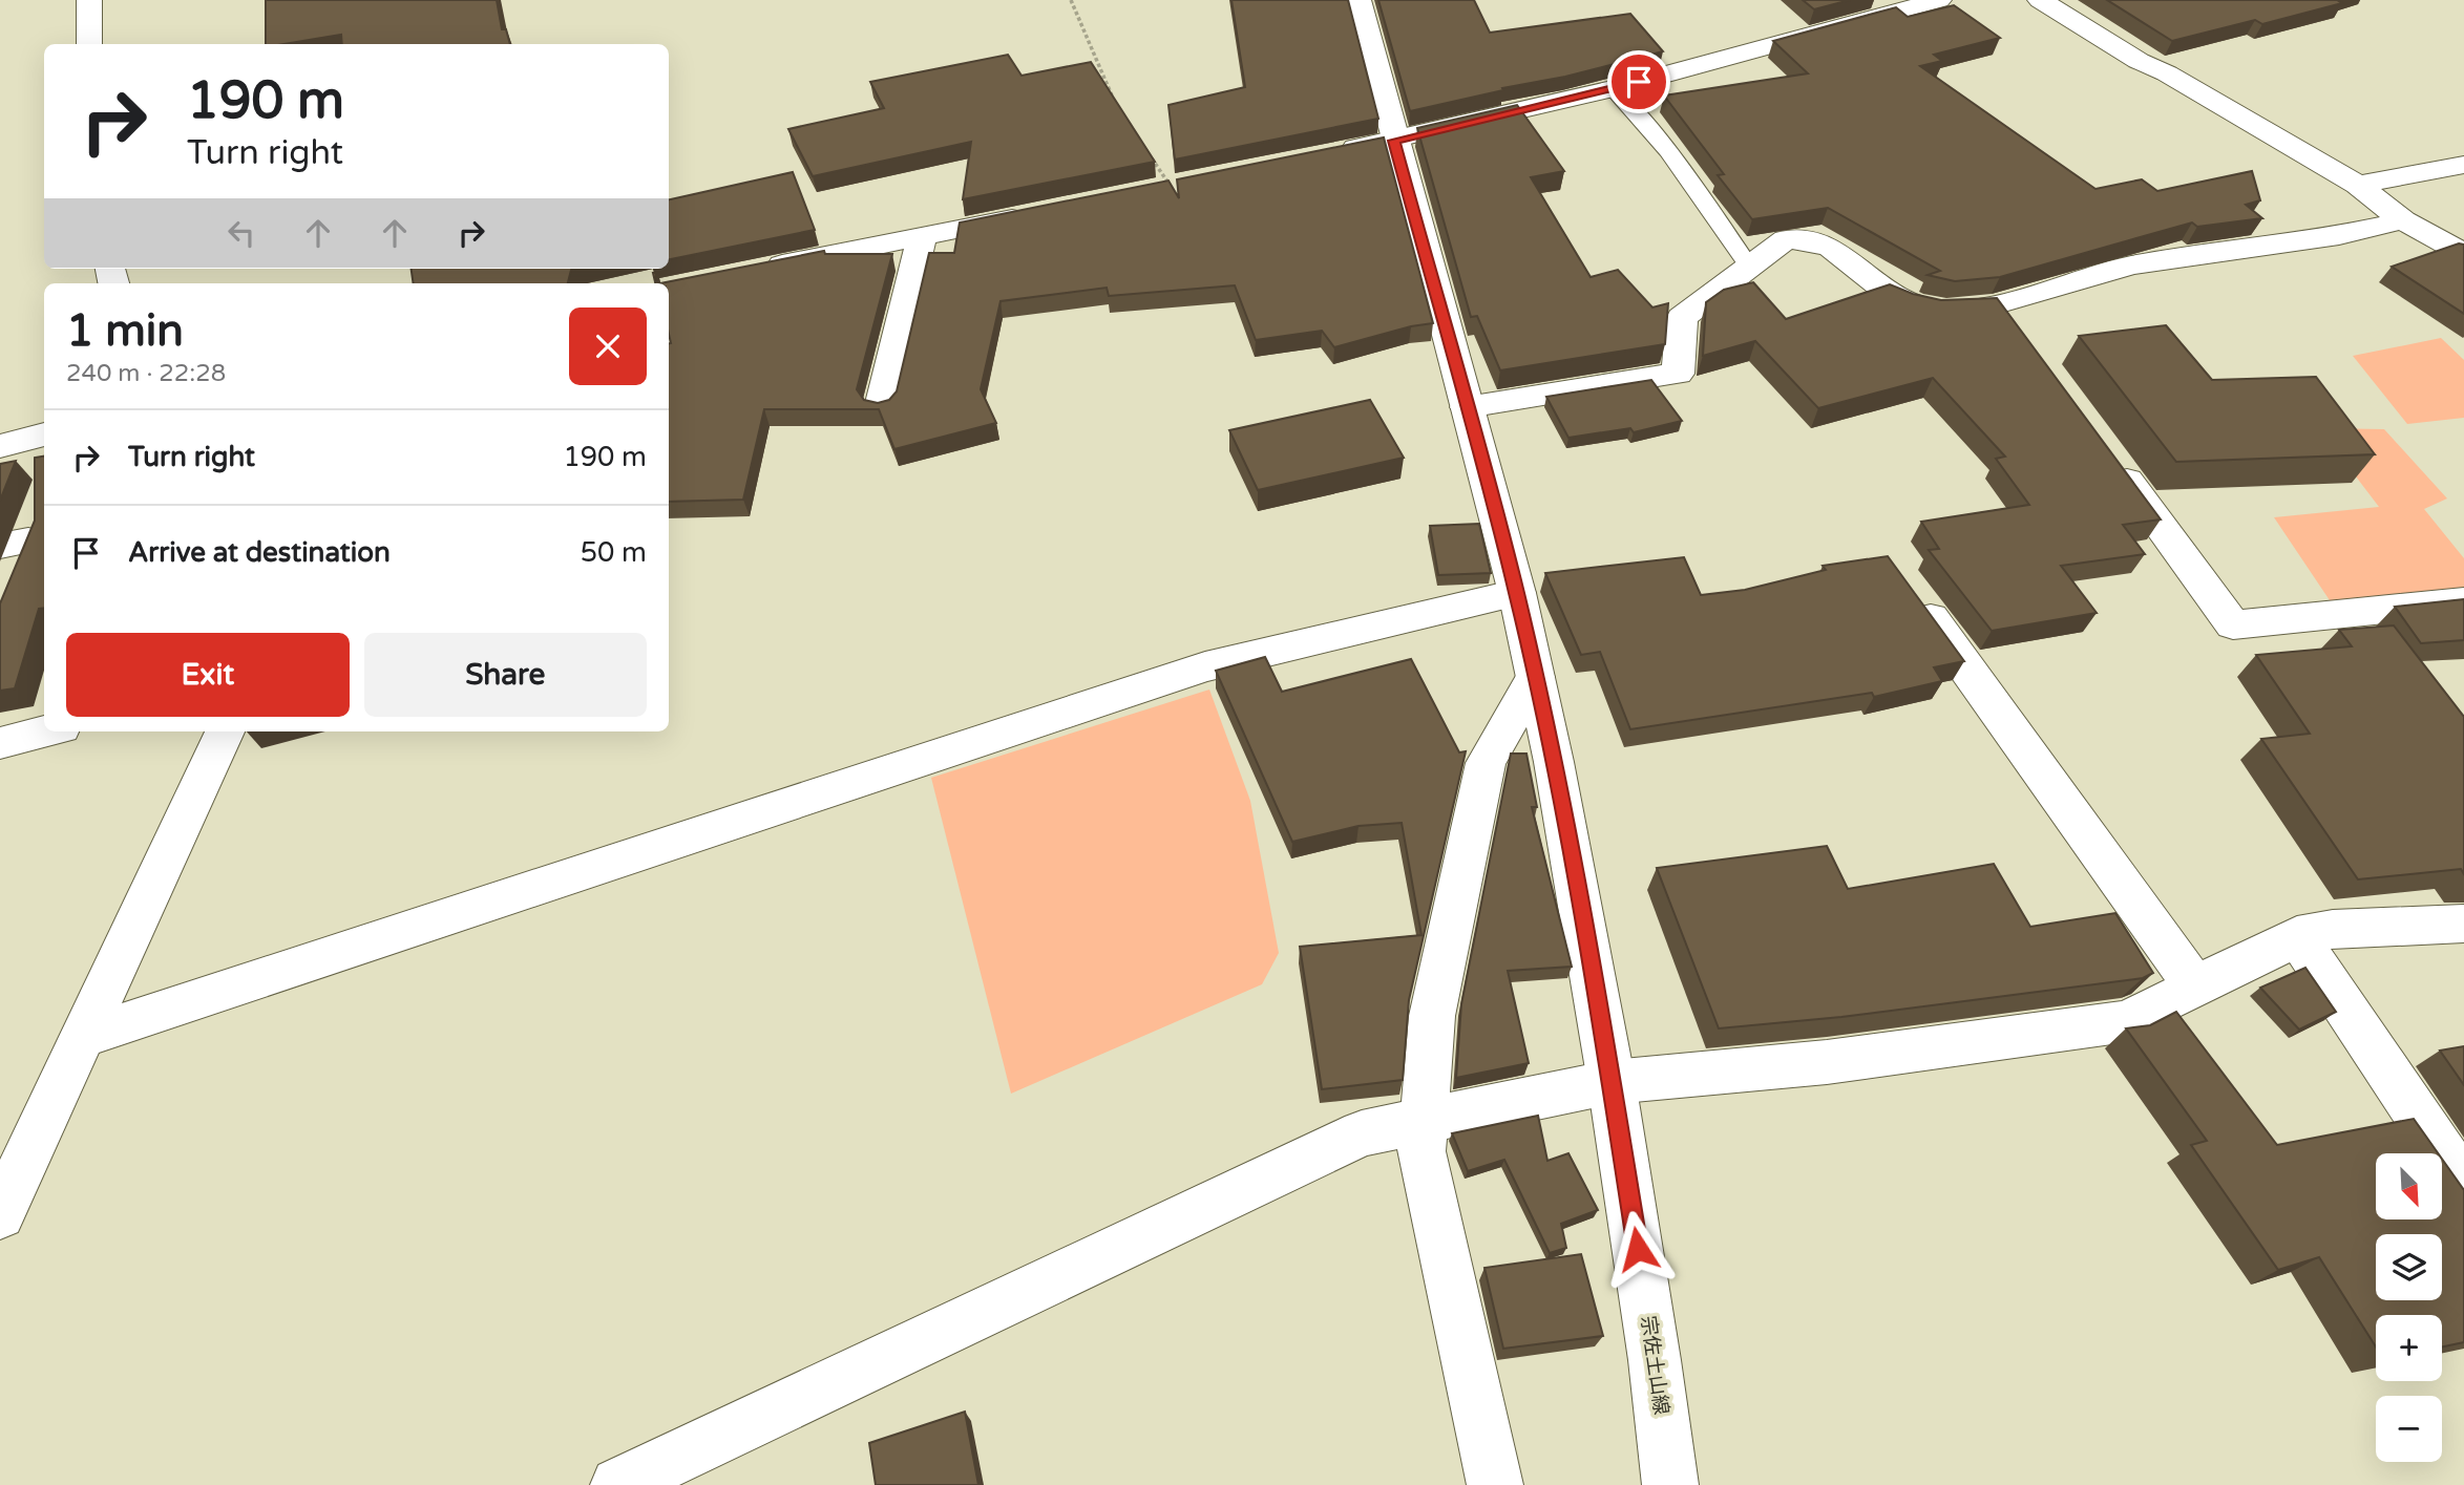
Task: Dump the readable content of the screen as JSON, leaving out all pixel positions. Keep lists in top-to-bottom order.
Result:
{
  "streets": {
    "street": ["宗佐土山線"]
  },
  "north": "bottom right",
  "page": {
    "turn": ["190 m", "Turn right"],
    "heading": ["1 min", "240 m · 22:28"],
    "list": [
      {
        "name": "Turn right",
        "value": "190 m"
      },
      {
        "name": "Arrive at destination",
        "value": "50 m"
      }
    ],
    "buttons": ["Exit", "Share"],
    "map_buttons": ["+", "−"]
  }
}
